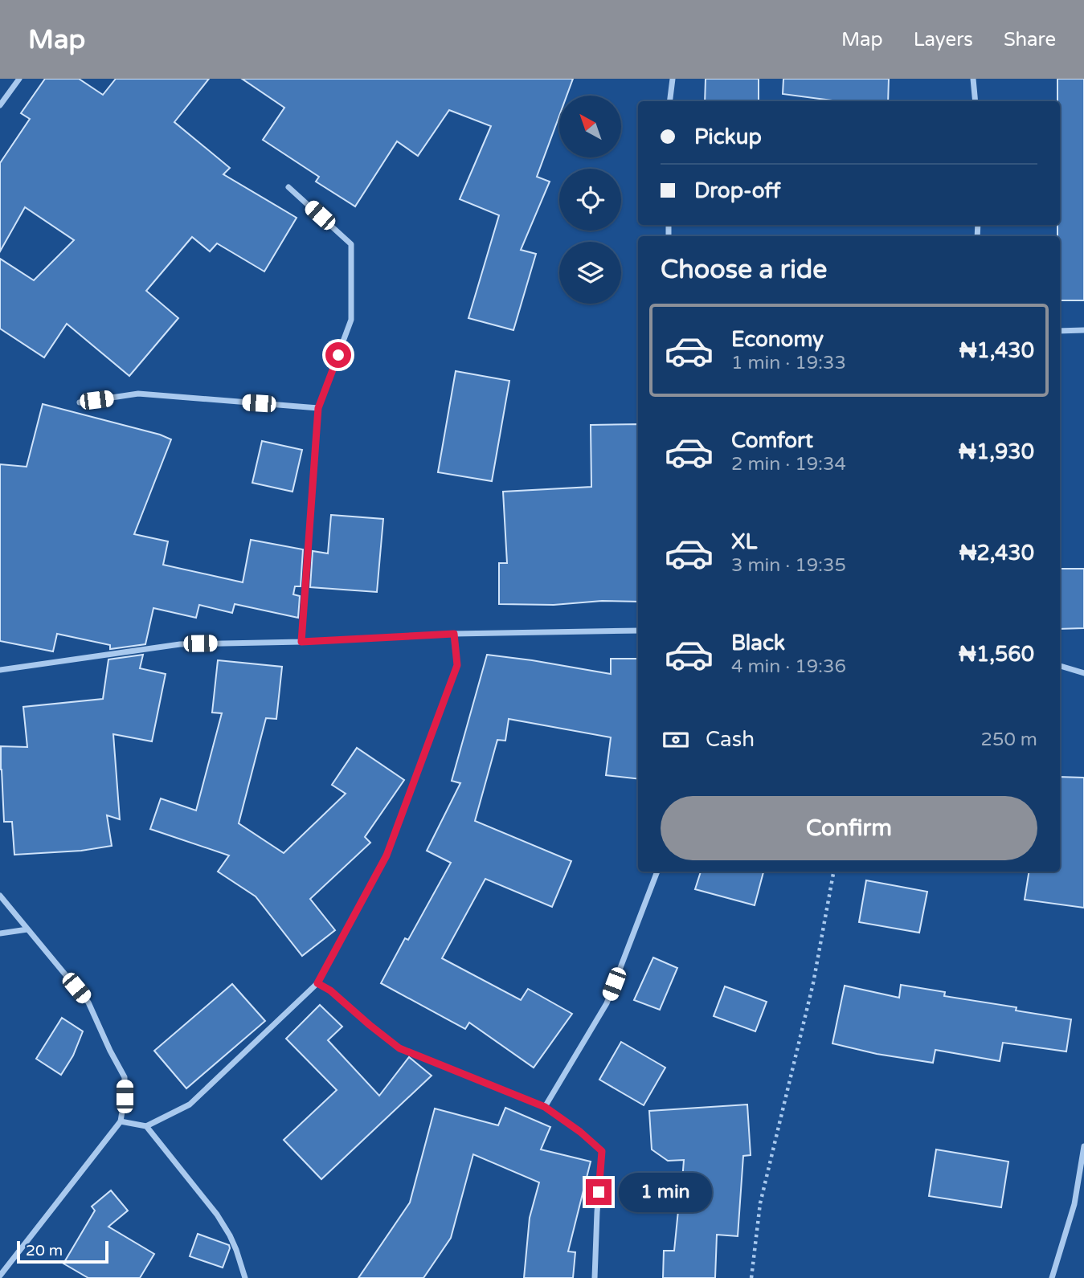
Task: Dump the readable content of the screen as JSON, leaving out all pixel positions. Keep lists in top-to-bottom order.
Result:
{
  "scale_bar": "20 m",
  "north": "top left",
  "page": {
    "header": "Map",
    "nav": ["Map", "Layers", "Share"],
    "banner": ["Pickup", "Drop-off"],
    "heading": "Choose a ride",
    "list": [
      {
        "name": "Economy",
        "note": "1 min · 19:33",
        "value": "₦1,430"
      },
      {
        "name": "Comfort",
        "note": "2 min · 19:34",
        "value": "₦1,930"
      },
      {
        "name": "XL",
        "note": "3 min · 19:35",
        "value": "₦2,430"
      },
      {
        "name": "Black",
        "note": "4 min · 19:36",
        "value": "₦1,560"
      }
    ],
    "pay": ["Cash", "250 m"],
    "buttons": "Confirm",
    "bubble": "1 min",
    "scale": "20 m"
  }
}
